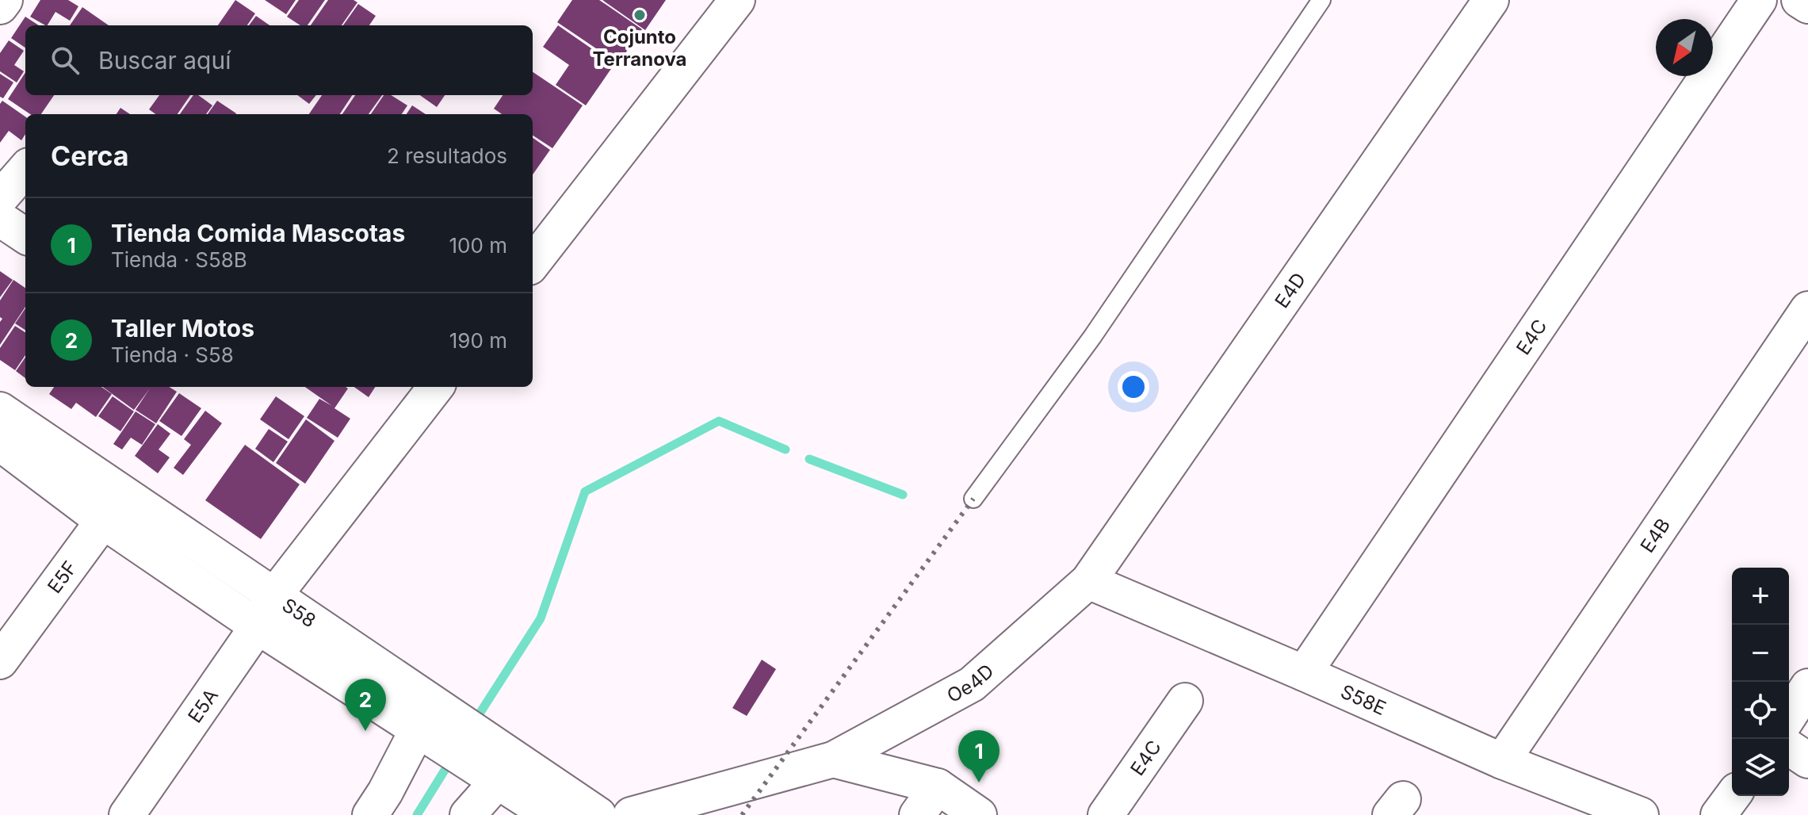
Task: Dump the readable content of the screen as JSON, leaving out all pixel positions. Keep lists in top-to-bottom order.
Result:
{
  "streets": {
    "street": [
      "E4D",
      "E4C",
      "E4B",
      "E5F",
      "S58",
      "Oe4D",
      "S58E",
      "E5A"
    ]
  },
  "crossings": [
    ["E4D", "Oe4D"],
    ["E4D", "S58E"],
    ["E4C", "S58E"],
    ["E4B", "S58E"],
    ["E5F", "S58"],
    ["S58", "E5A"],
    ["Oe4D", "S58E"]
  ],
  "places": ["Cojunto Terranova"],
  "north": "bottom left",
  "page": {
    "search": "Buscar aquí",
    "heading": ["Cerca", "2 resultados"],
    "list": [
      {
        "mark": "1",
        "name": "Tienda Comida Mascotas",
        "note": "Tienda · S58B",
        "value": "100 m"
      },
      {
        "mark": "2",
        "name": "Taller Motos",
        "note": "Tienda · S58",
        "value": "190 m"
      }
    ],
    "map_buttons": ["+", "−"],
    "pins": ["2", "1"]
  }
}
